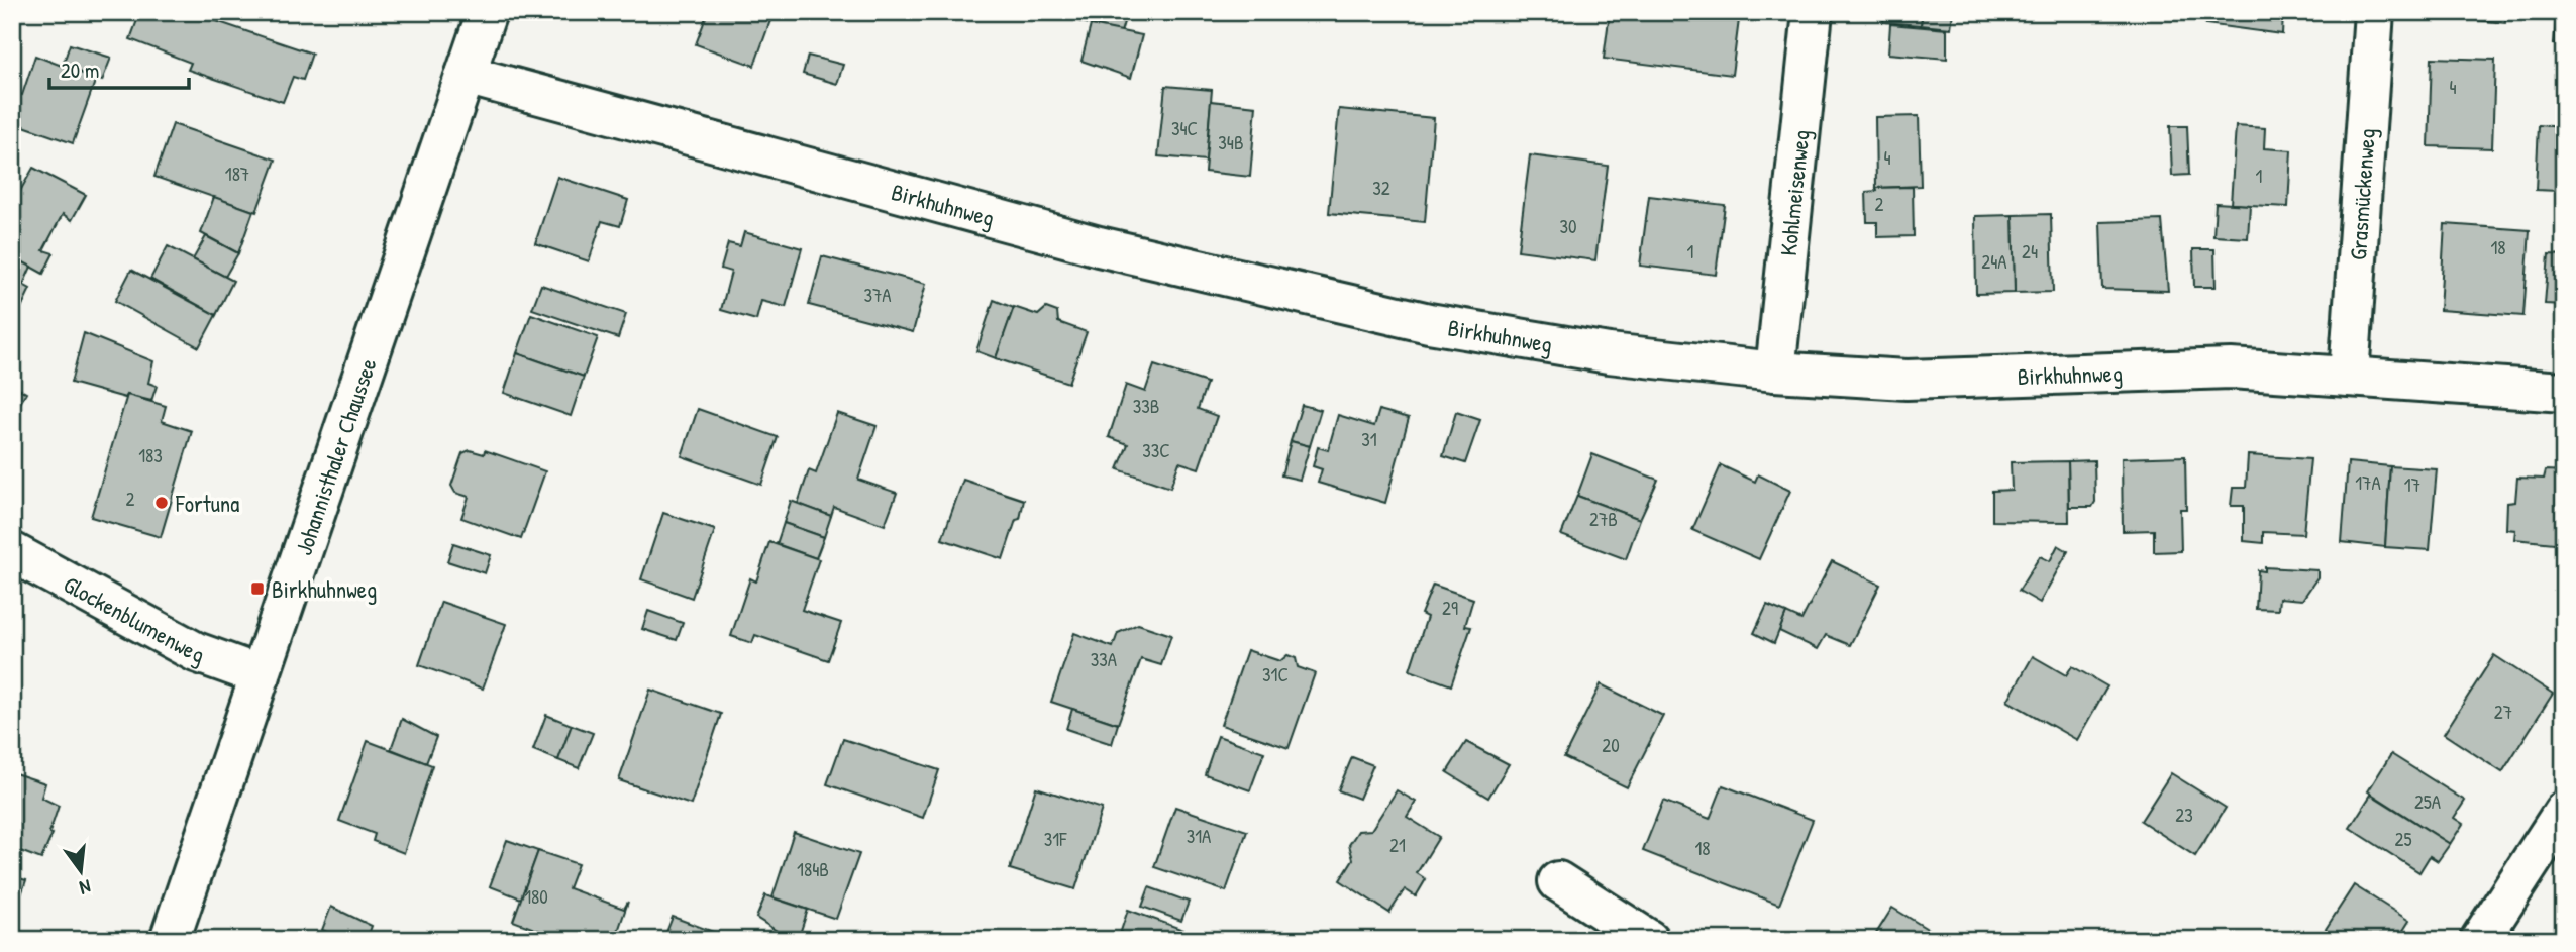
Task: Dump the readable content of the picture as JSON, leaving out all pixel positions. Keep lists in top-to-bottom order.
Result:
{
  "streets": {
    "street": [
      "Kohlmeisenweg",
      "Grasmückenweg",
      "Birkhuhnweg",
      "Johannisthaler Chaussee",
      "Glockenblumenweg"
    ]
  },
  "crossings": [
    ["Kohlmeisenweg", "Birkhuhnweg"],
    ["Grasmückenweg", "Birkhuhnweg"],
    ["Birkhuhnweg", "Johannisthaler Chaussee"],
    ["Johannisthaler Chaussee", "Glockenblumenweg"]
  ],
  "places": {
    "other": ["Fortuna"],
    "transit": ["Birkhuhnweg"]
  },
  "house_numbers": [
    "4",
    "34C",
    "34B",
    "4",
    "187",
    "1",
    "32",
    "2",
    "30",
    "18",
    "1",
    "24",
    "24A",
    "37A",
    "33B",
    "31",
    "33C",
    "183",
    "17A",
    "17",
    "2",
    "27B",
    "29",
    "33A",
    "31C",
    "27",
    "20",
    "25A",
    "23",
    "31A",
    "31F",
    "25",
    "21",
    "18",
    "184B",
    "180"
  ],
  "scale_bar": "20 m",
  "north": "bottom"
}
